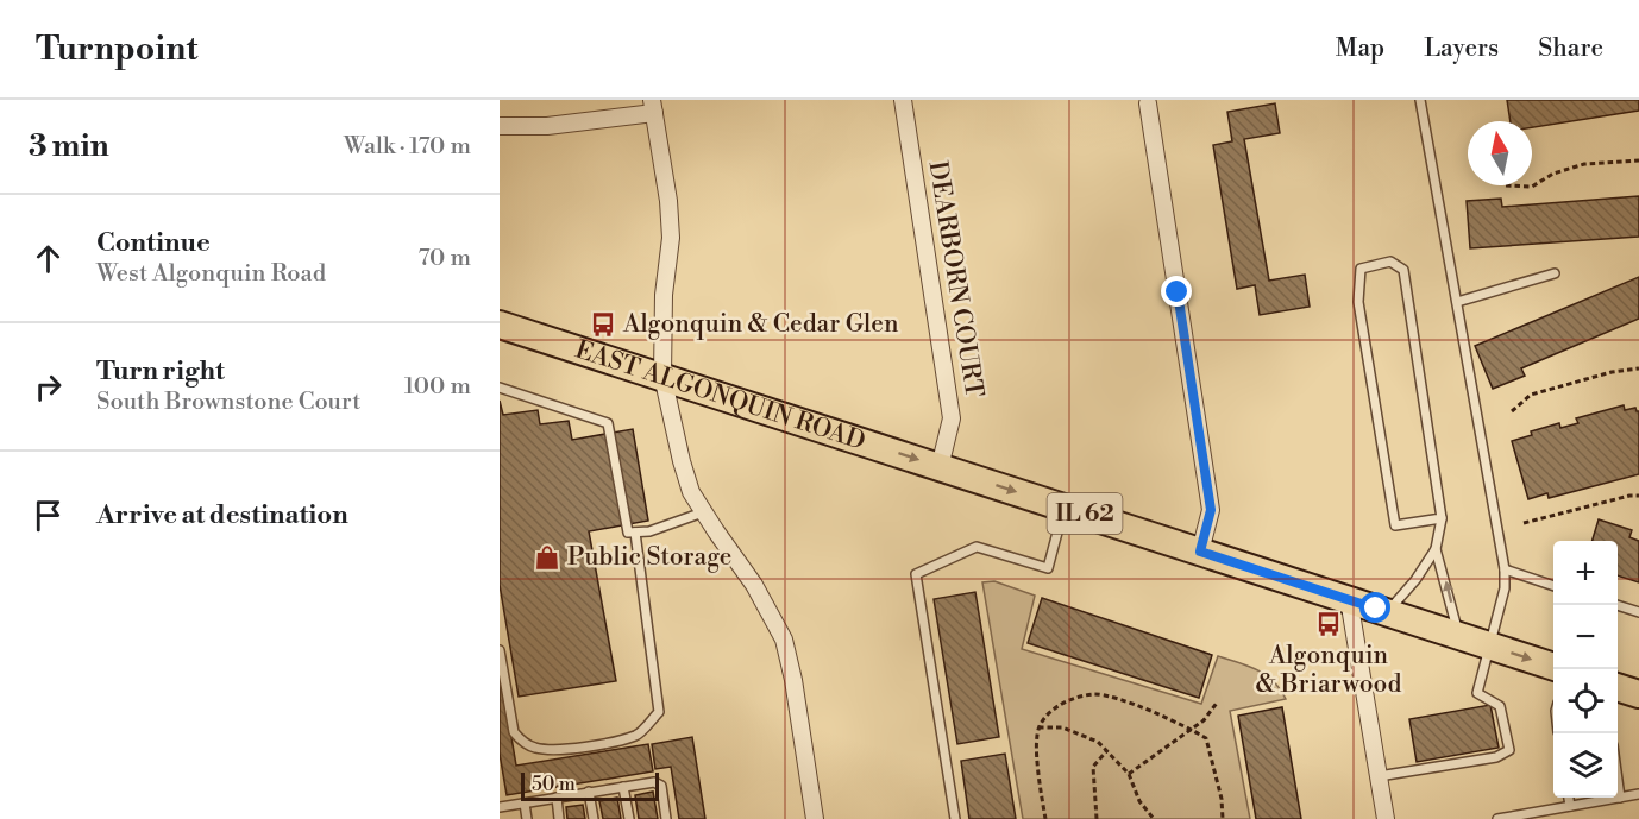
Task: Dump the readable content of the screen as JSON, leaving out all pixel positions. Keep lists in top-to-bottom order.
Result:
{
  "streets": {
    "main road": ["EAST ALGONQUIN ROAD", "IL 62"],
    "street": ["DEARBORN COURT"]
  },
  "crossings": [
    ["DEARBORN COURT", "EAST ALGONQUIN ROAD"],
    ["DEARBORN COURT", "IL 62"],
    ["EAST ALGONQUIN ROAD", "IL 62"]
  ],
  "one_way": ["EAST ALGONQUIN ROAD"],
  "places": {
    "bus stop": ["Algonquin & Cedar Glen", "Algonquin & Briarwood"],
    "shop": ["Public Storage"]
  },
  "scale_bar": "50 m",
  "north": "top",
  "page": {
    "header": "Turnpoint",
    "nav": ["Map", "Layers", "Share"],
    "heading": ["3 min", "Walk · 170 m"],
    "list": [
      ["Continue", "West Algonquin Road", "70 m"],
      ["Turn right", "South Brownstone Court", "100 m"],
      "Arrive at destination"
    ],
    "map_buttons": ["+", "−"],
    "scale": "50 m"
  }
}
